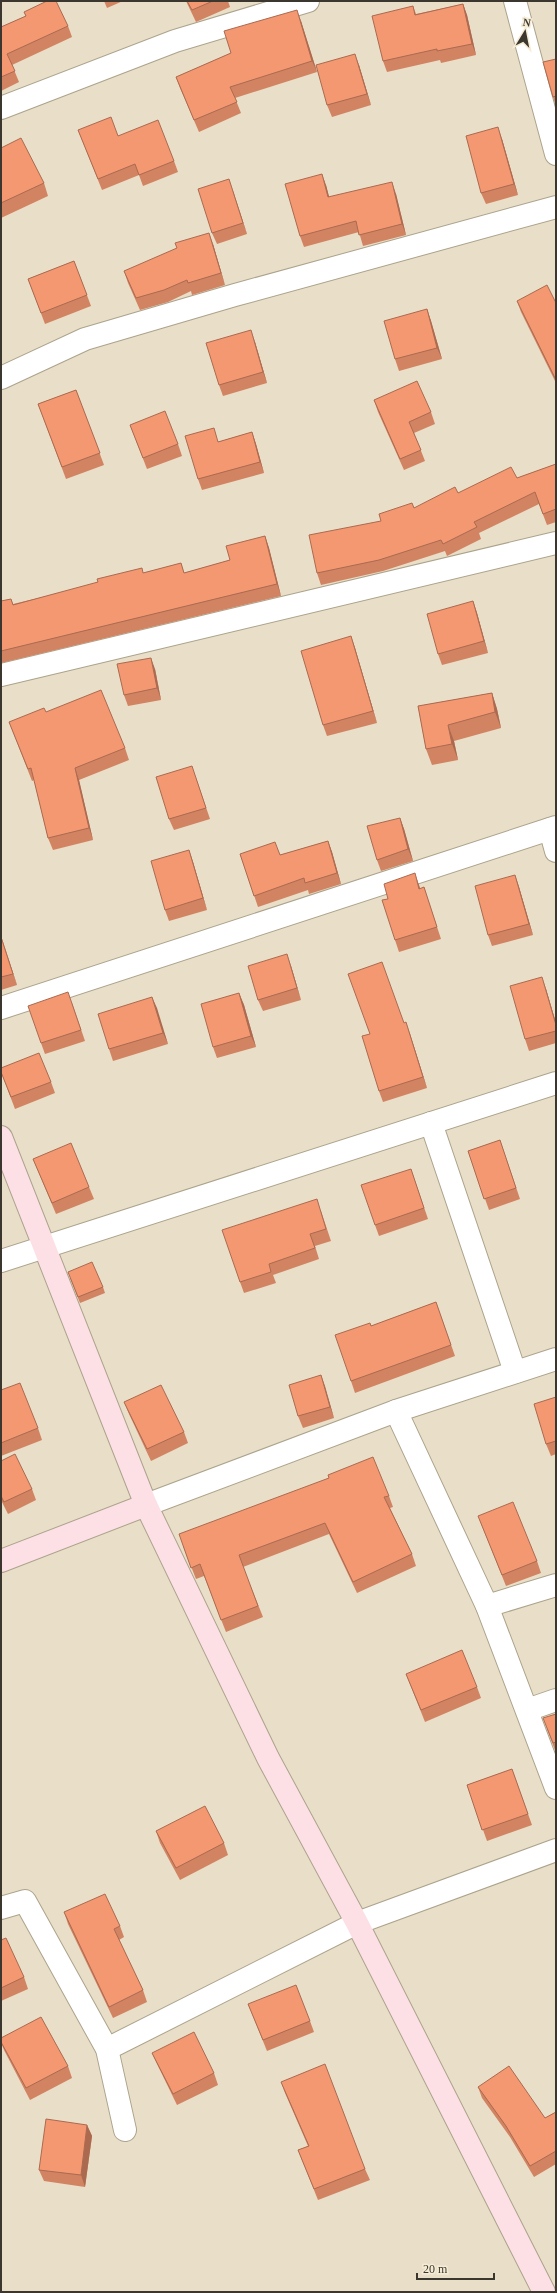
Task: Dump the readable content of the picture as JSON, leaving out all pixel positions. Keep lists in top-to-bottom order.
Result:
{
  "scale_bar": "20 m",
  "north": "top"
}
